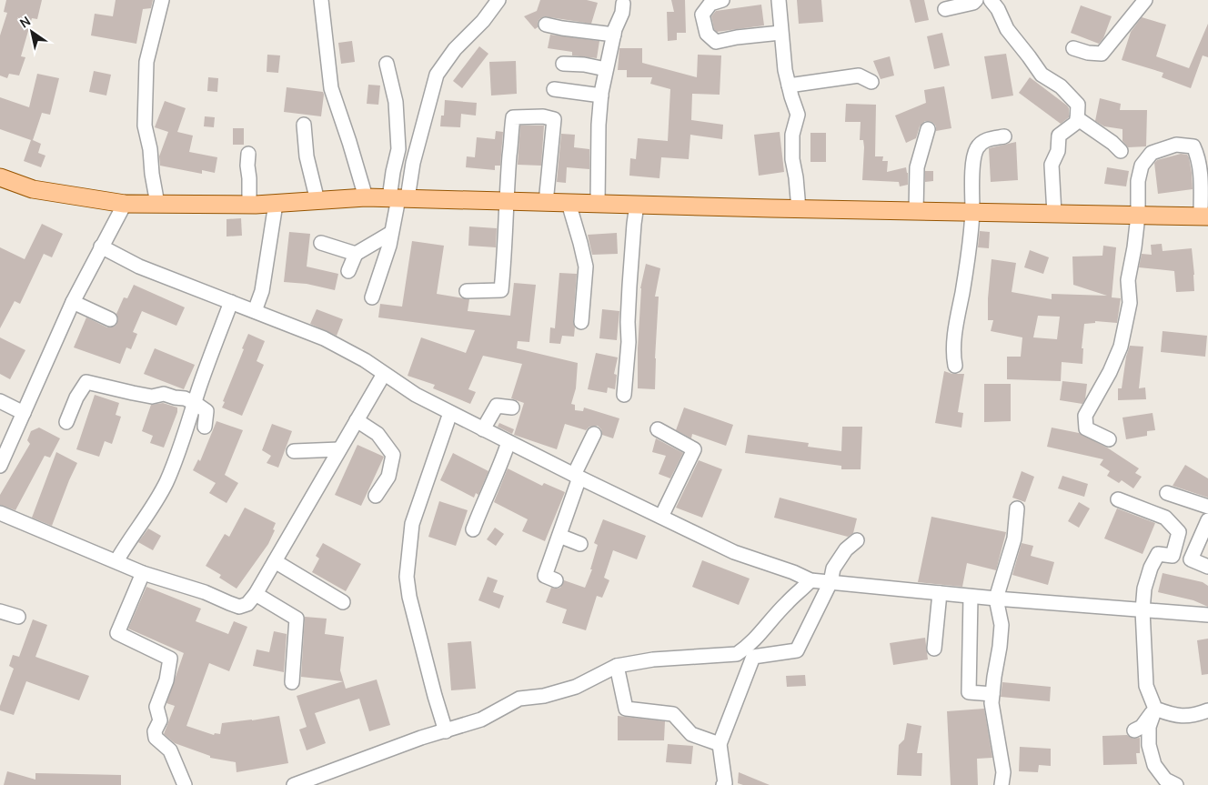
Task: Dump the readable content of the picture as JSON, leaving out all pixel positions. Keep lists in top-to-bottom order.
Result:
{
  "north": "top left"
}
